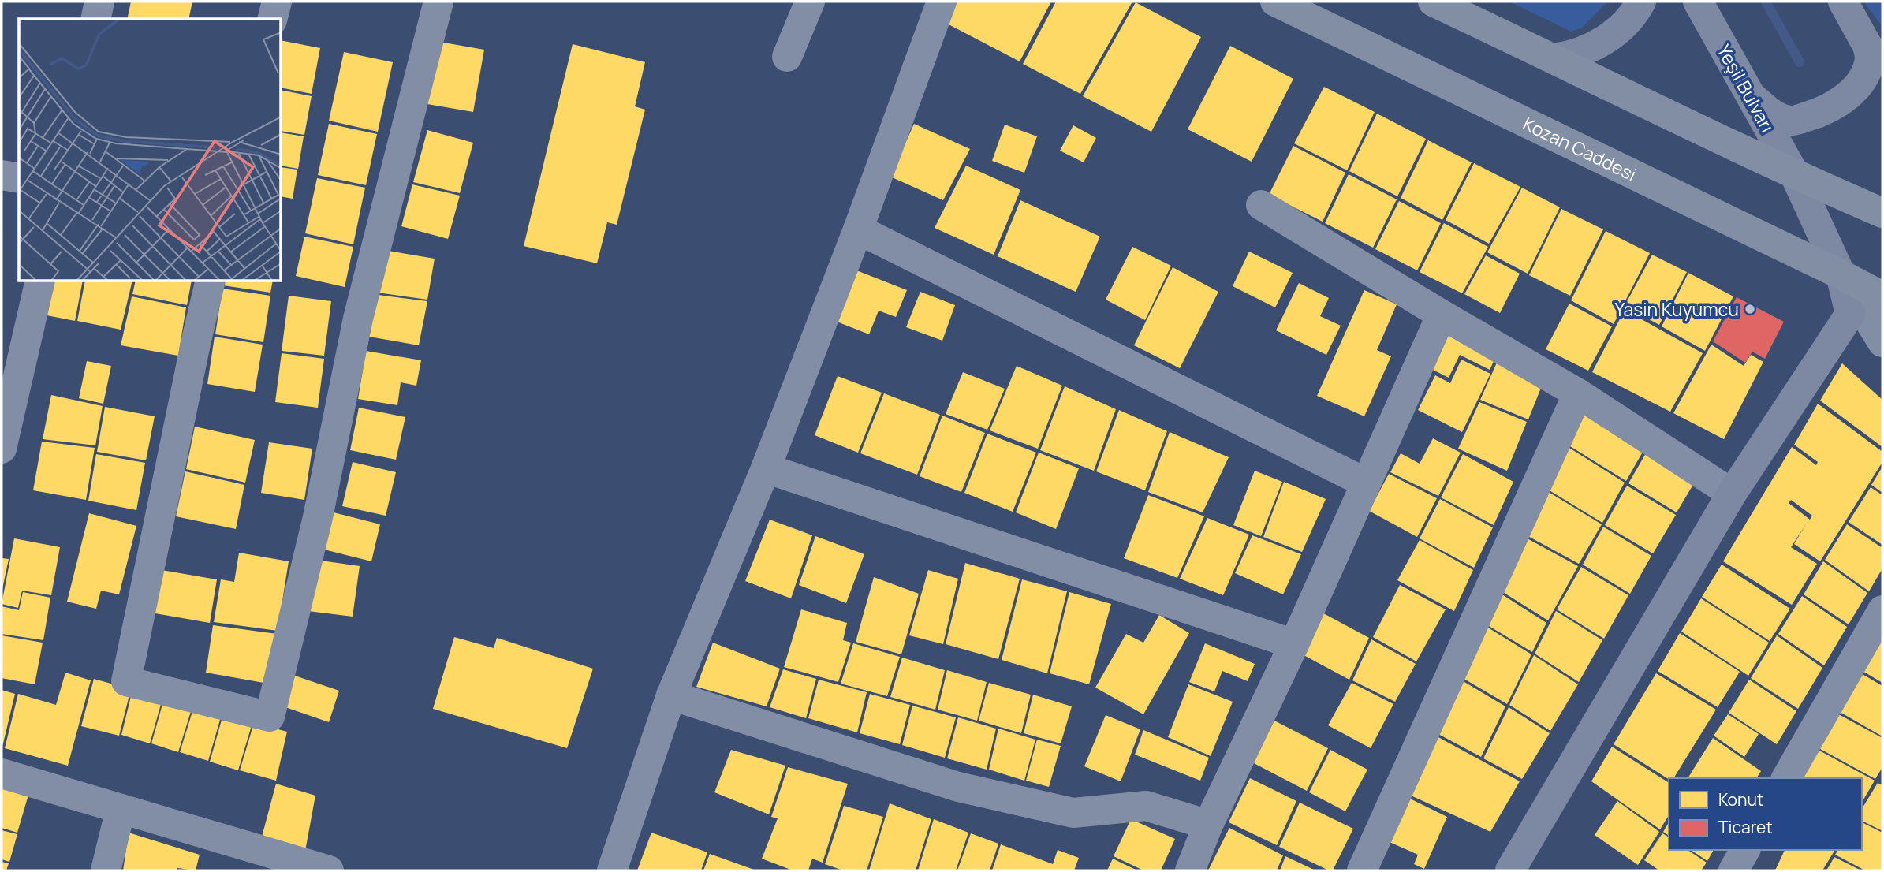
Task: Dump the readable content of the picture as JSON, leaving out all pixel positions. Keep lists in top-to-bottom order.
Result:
{
  "streets": {
    "highway": ["Kozan Caddesi"],
    "main road": ["Yeşil Bulvarı"]
  },
  "crossings": [
    ["Yeşil Bulvarı", "Kozan Caddesi"]
  ],
  "places": ["Yasin Kuyumcu"],
  "legend": ["Konut", "Ticaret"]
}
